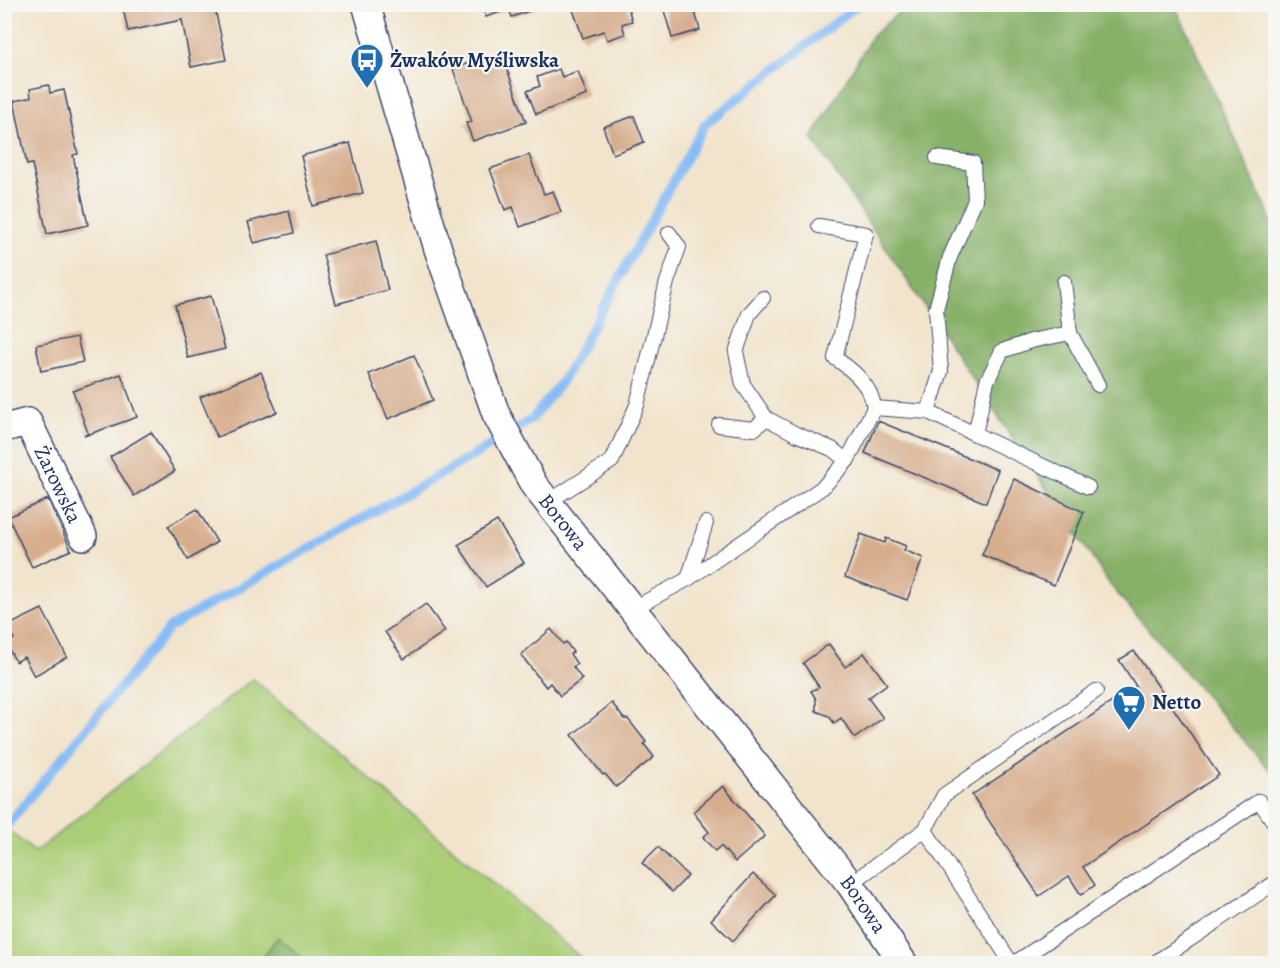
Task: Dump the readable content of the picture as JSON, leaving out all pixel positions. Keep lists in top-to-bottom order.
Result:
{
  "streets": {
    "street": ["Żarowska", "Borowa"]
  },
  "places": {
    "bus stop": ["Żwaków Myśliwska"],
    "supermarket": ["Netto"]
  }
}
